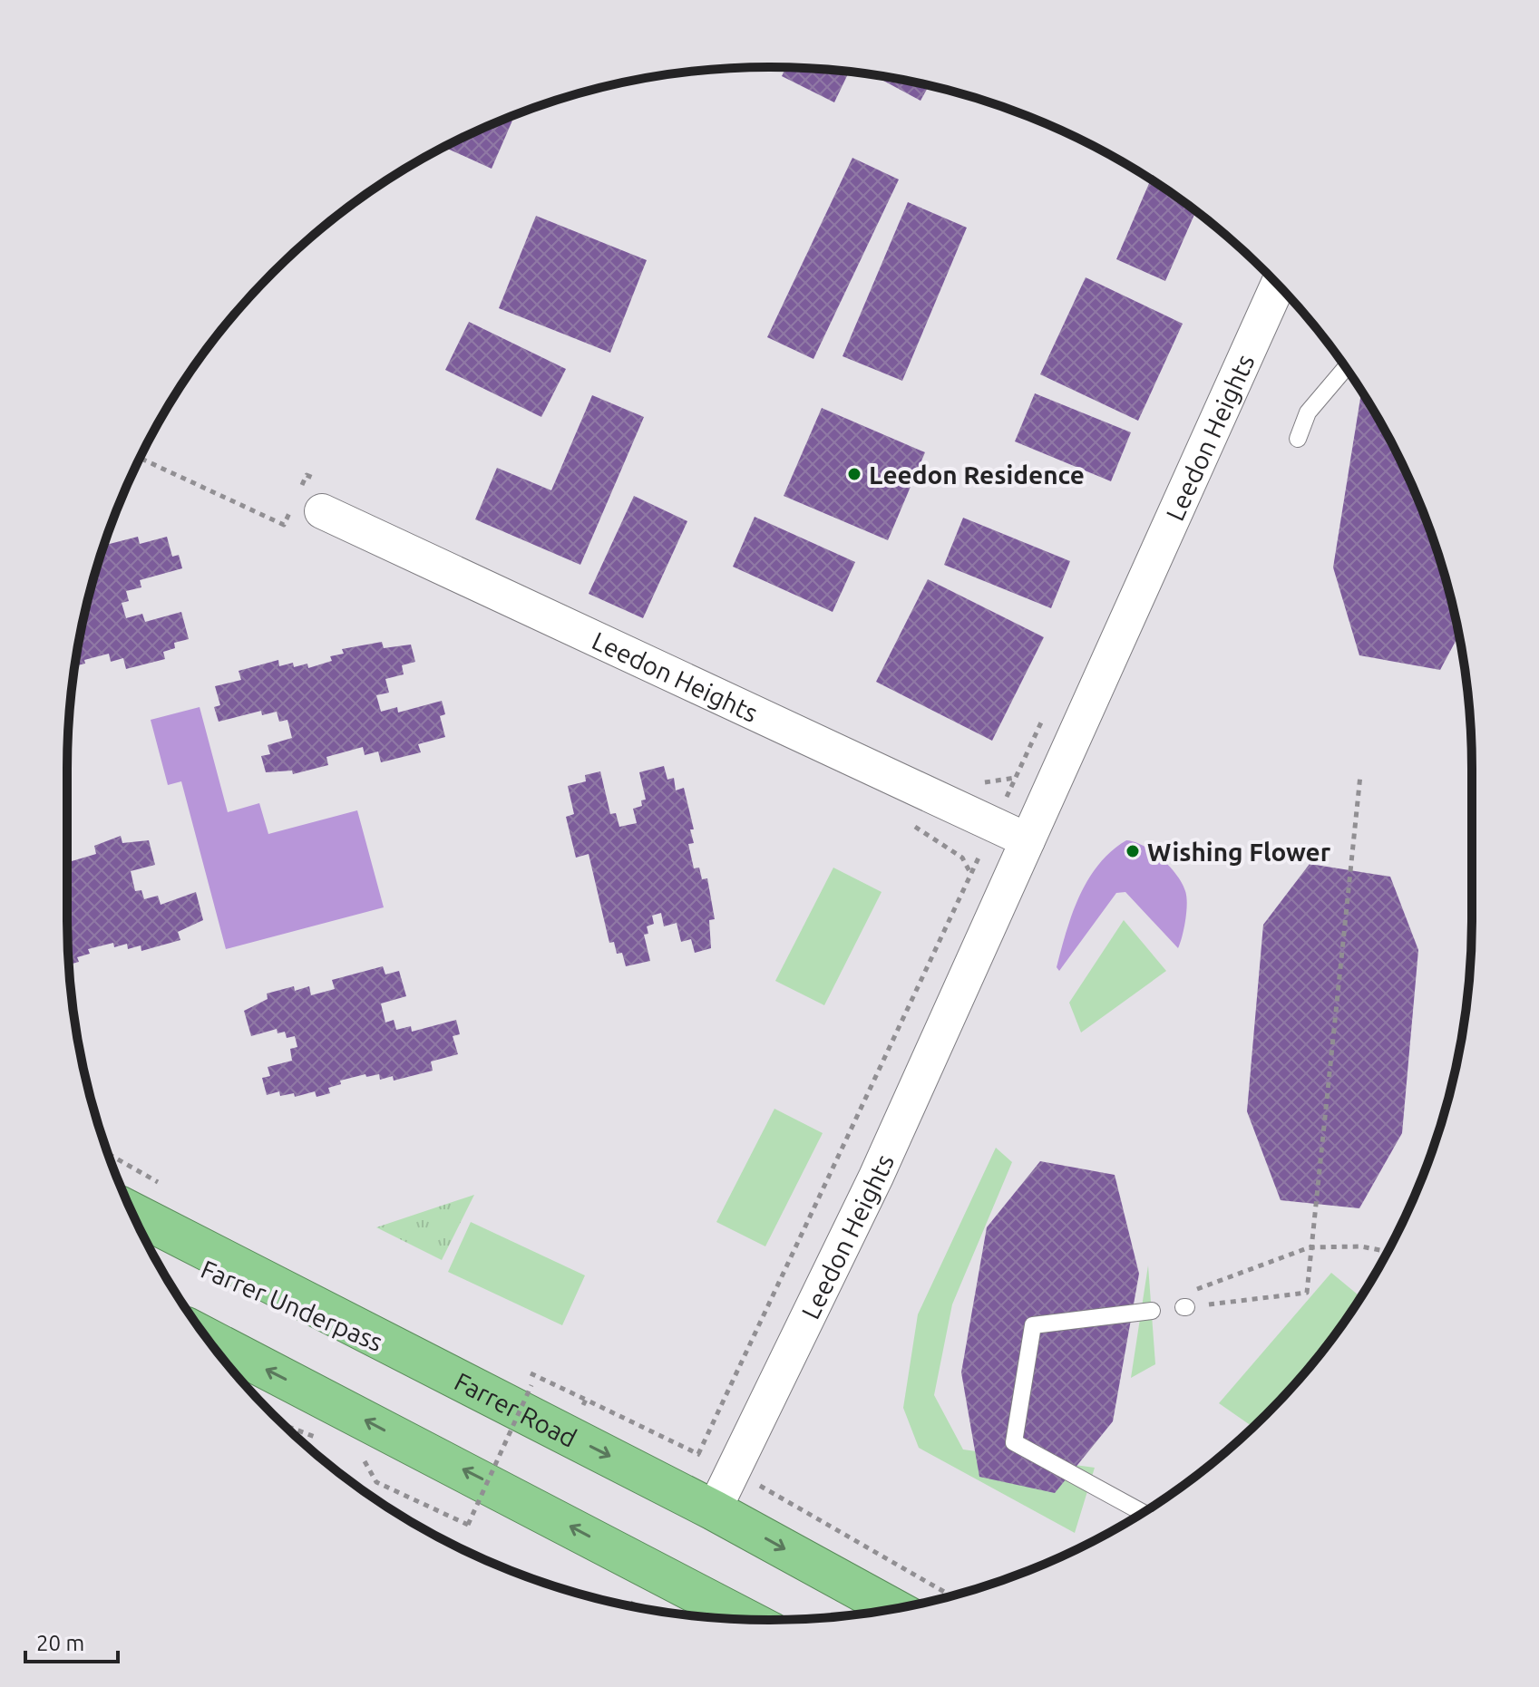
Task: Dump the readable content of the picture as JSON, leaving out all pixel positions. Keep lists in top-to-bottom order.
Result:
{
  "streets": {
    "highway": ["Farrer Underpass", "Farrer Road"],
    "street": ["Leedon Heights"]
  },
  "crossings": [
    ["Leedon Heights", "Farrer Road"],
    ["Farrer Underpass", "Farrer Road"]
  ],
  "places": ["Leedon Residence", "Wishing Flower"],
  "scale_bar": "20 m"
}
